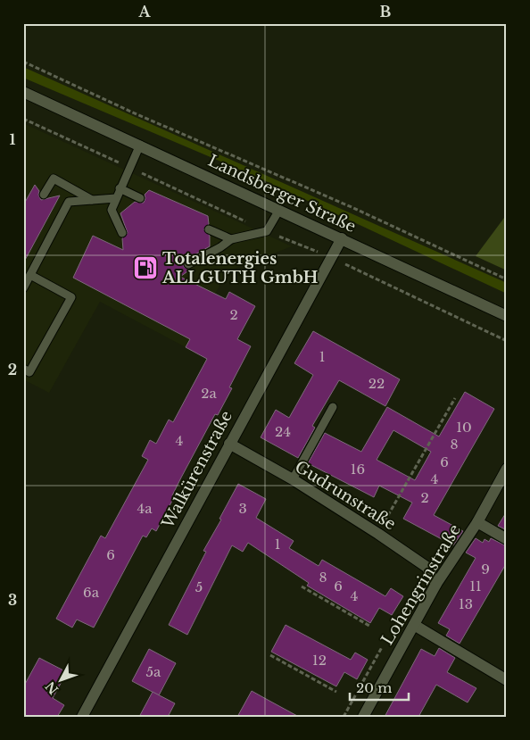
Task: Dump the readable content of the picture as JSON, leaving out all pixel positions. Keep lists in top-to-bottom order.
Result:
{
  "streets": {
    "street": [
      "Landsberger Straße",
      "Walkürenstraße",
      "Gudrunstraße",
      "Lohengrinstraße"
    ]
  },
  "crossings": [
    ["Landsberger Straße", "Walkürenstraße"],
    ["Walkürenstraße", "Gudrunstraße"],
    ["Gudrunstraße", "Lohengrinstraße"]
  ],
  "places": {
    "fuel station": ["Totalenergies ALLGUTH GmbH"]
  },
  "house_numbers": [
    "2",
    "1",
    "22",
    "2a",
    "10",
    "24",
    "4",
    "8",
    "6",
    "16",
    "4",
    "2",
    "4a",
    "3",
    "1",
    "6",
    "9",
    "8",
    "6",
    "11",
    "5",
    "6a",
    "4",
    "13",
    "12",
    "5a"
  ],
  "scale_bar": "20 m",
  "north": "bottom left",
  "grid": {
    "columns": ["A", "B"],
    "rows": ["1", "2", "3"]
  }
}
